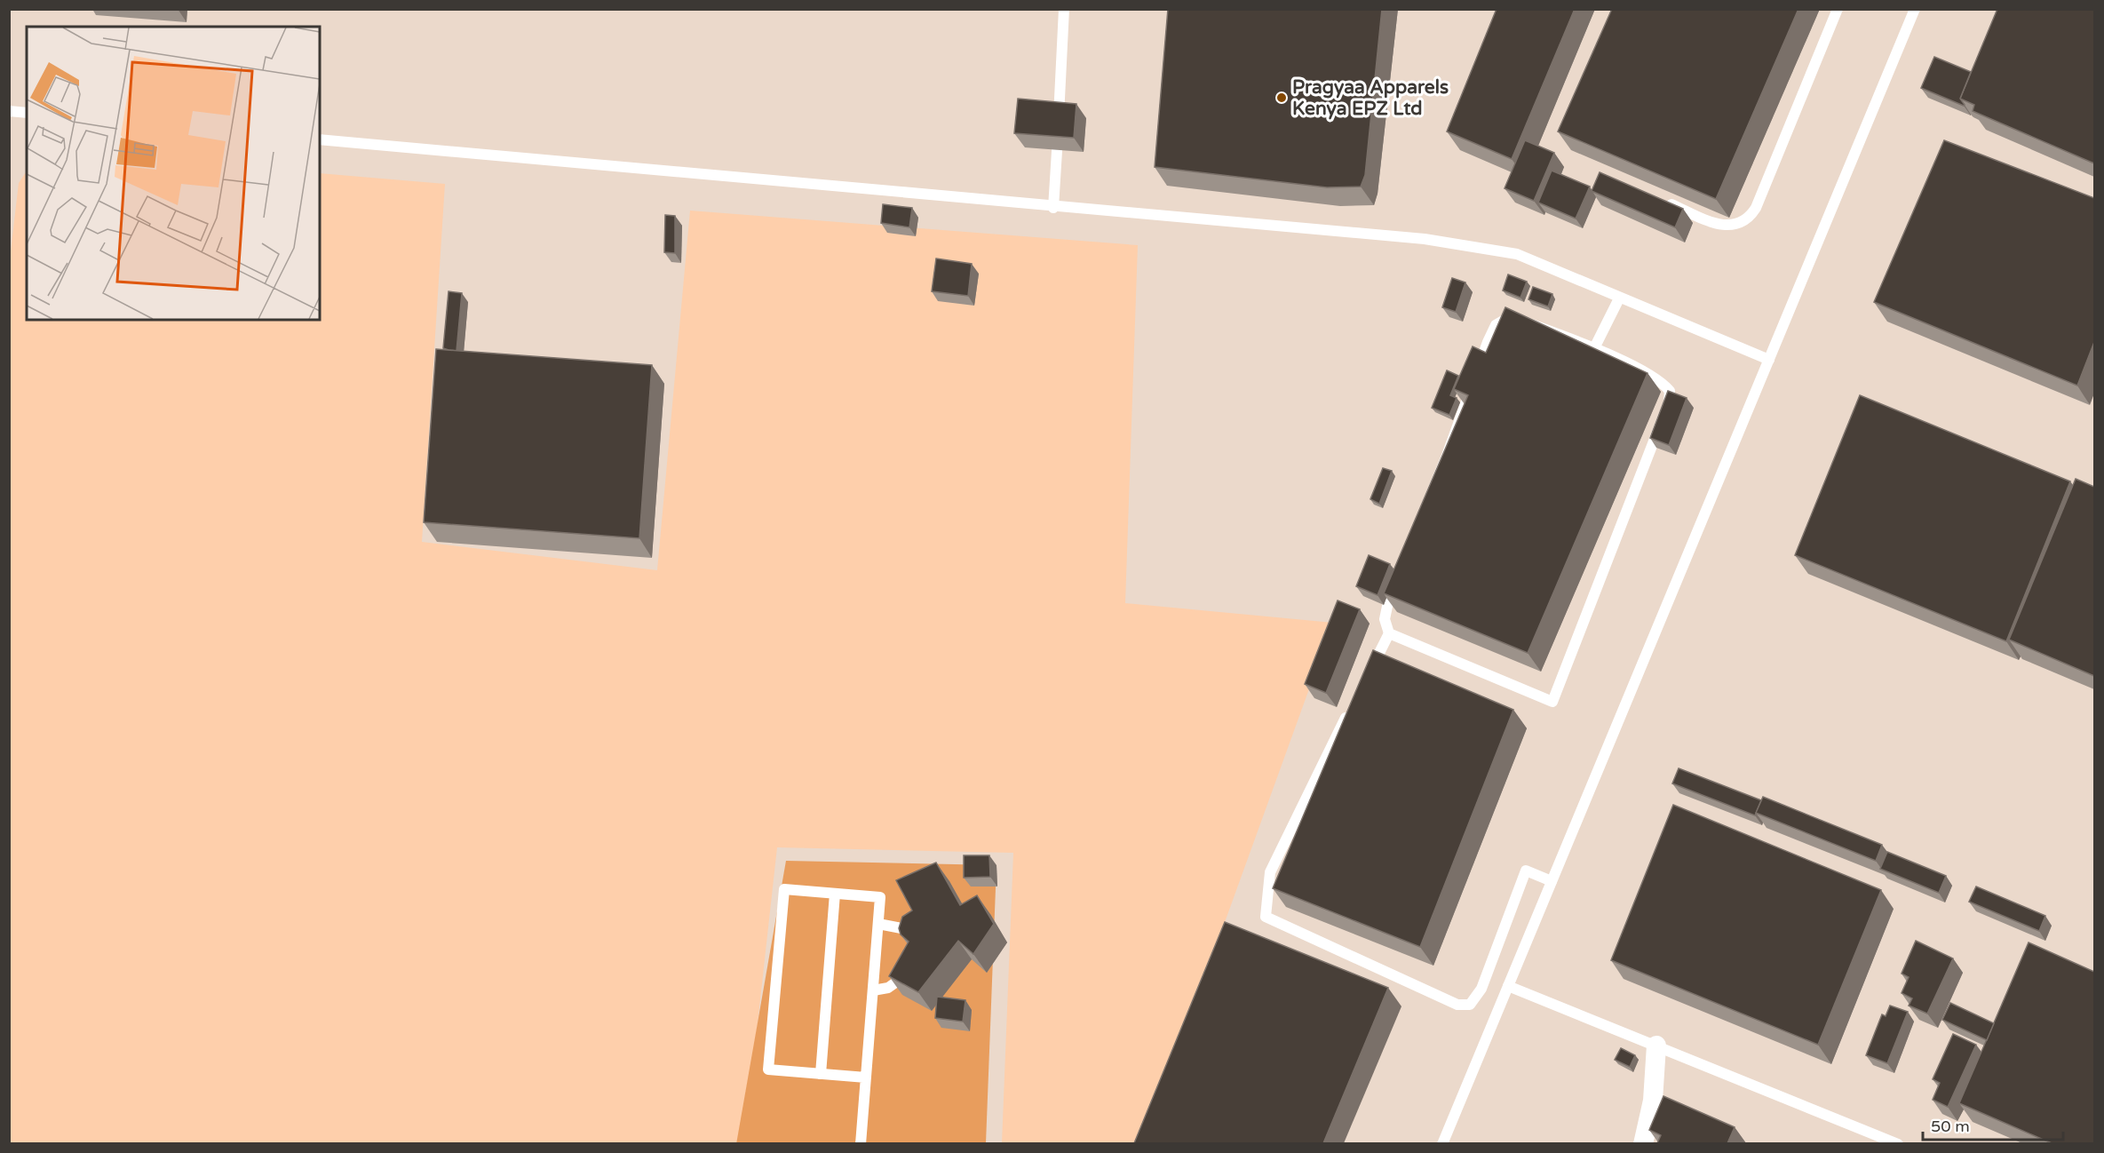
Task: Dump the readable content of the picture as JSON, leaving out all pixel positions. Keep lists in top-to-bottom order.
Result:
{
  "places": ["Pragyaa Apparels Kenya EPZ Ltd"],
  "scale_bar": "50 m"
}
